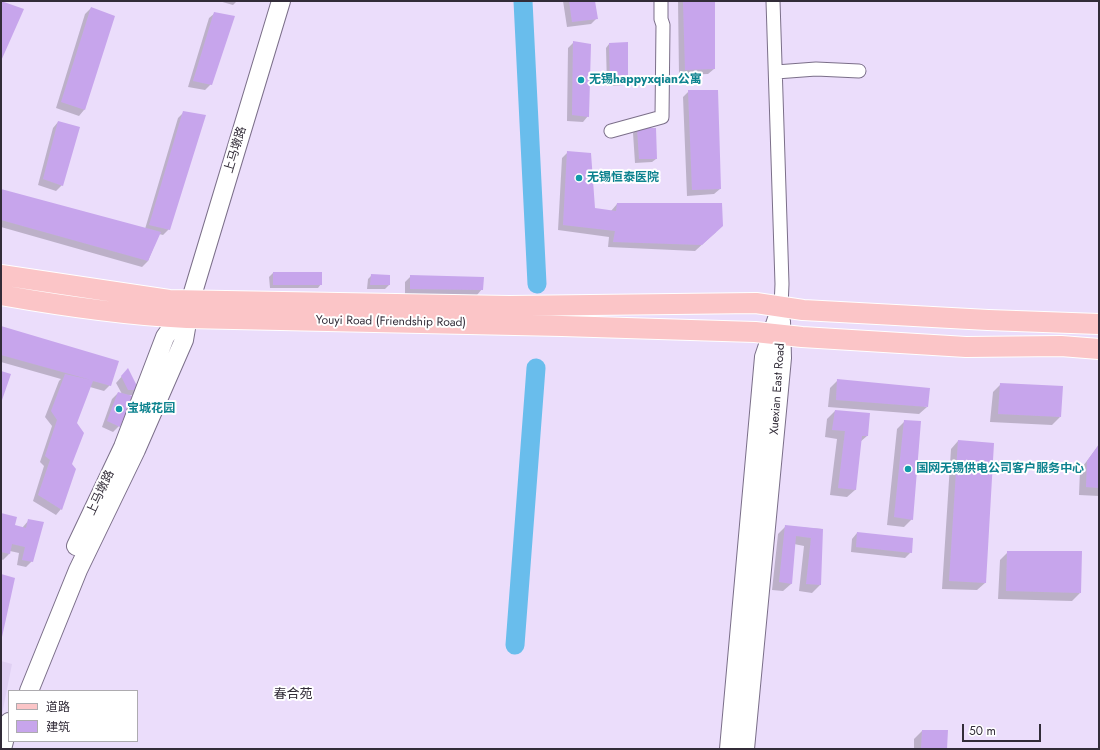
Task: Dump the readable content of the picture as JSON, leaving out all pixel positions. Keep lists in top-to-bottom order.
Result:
{
  "streets": {
    "main road": ["Youyi Road (Friendship Road)"],
    "street": ["上马墩路", "Xuexian East Road"]
  },
  "crossings": [
    ["上马墩路", "Youyi Road (Friendship Road)"],
    ["Youyi Road (Friendship Road)", "Xuexian East Road"]
  ],
  "districts": ["春合苑"],
  "places": [
    "无锡happyxqian公寓",
    "无锡恒泰医院",
    "宝城花园",
    "国网无锡供电公司客户服务中心"
  ],
  "legend": ["道路", "建筑"],
  "scale_bar": "50 m"
}
